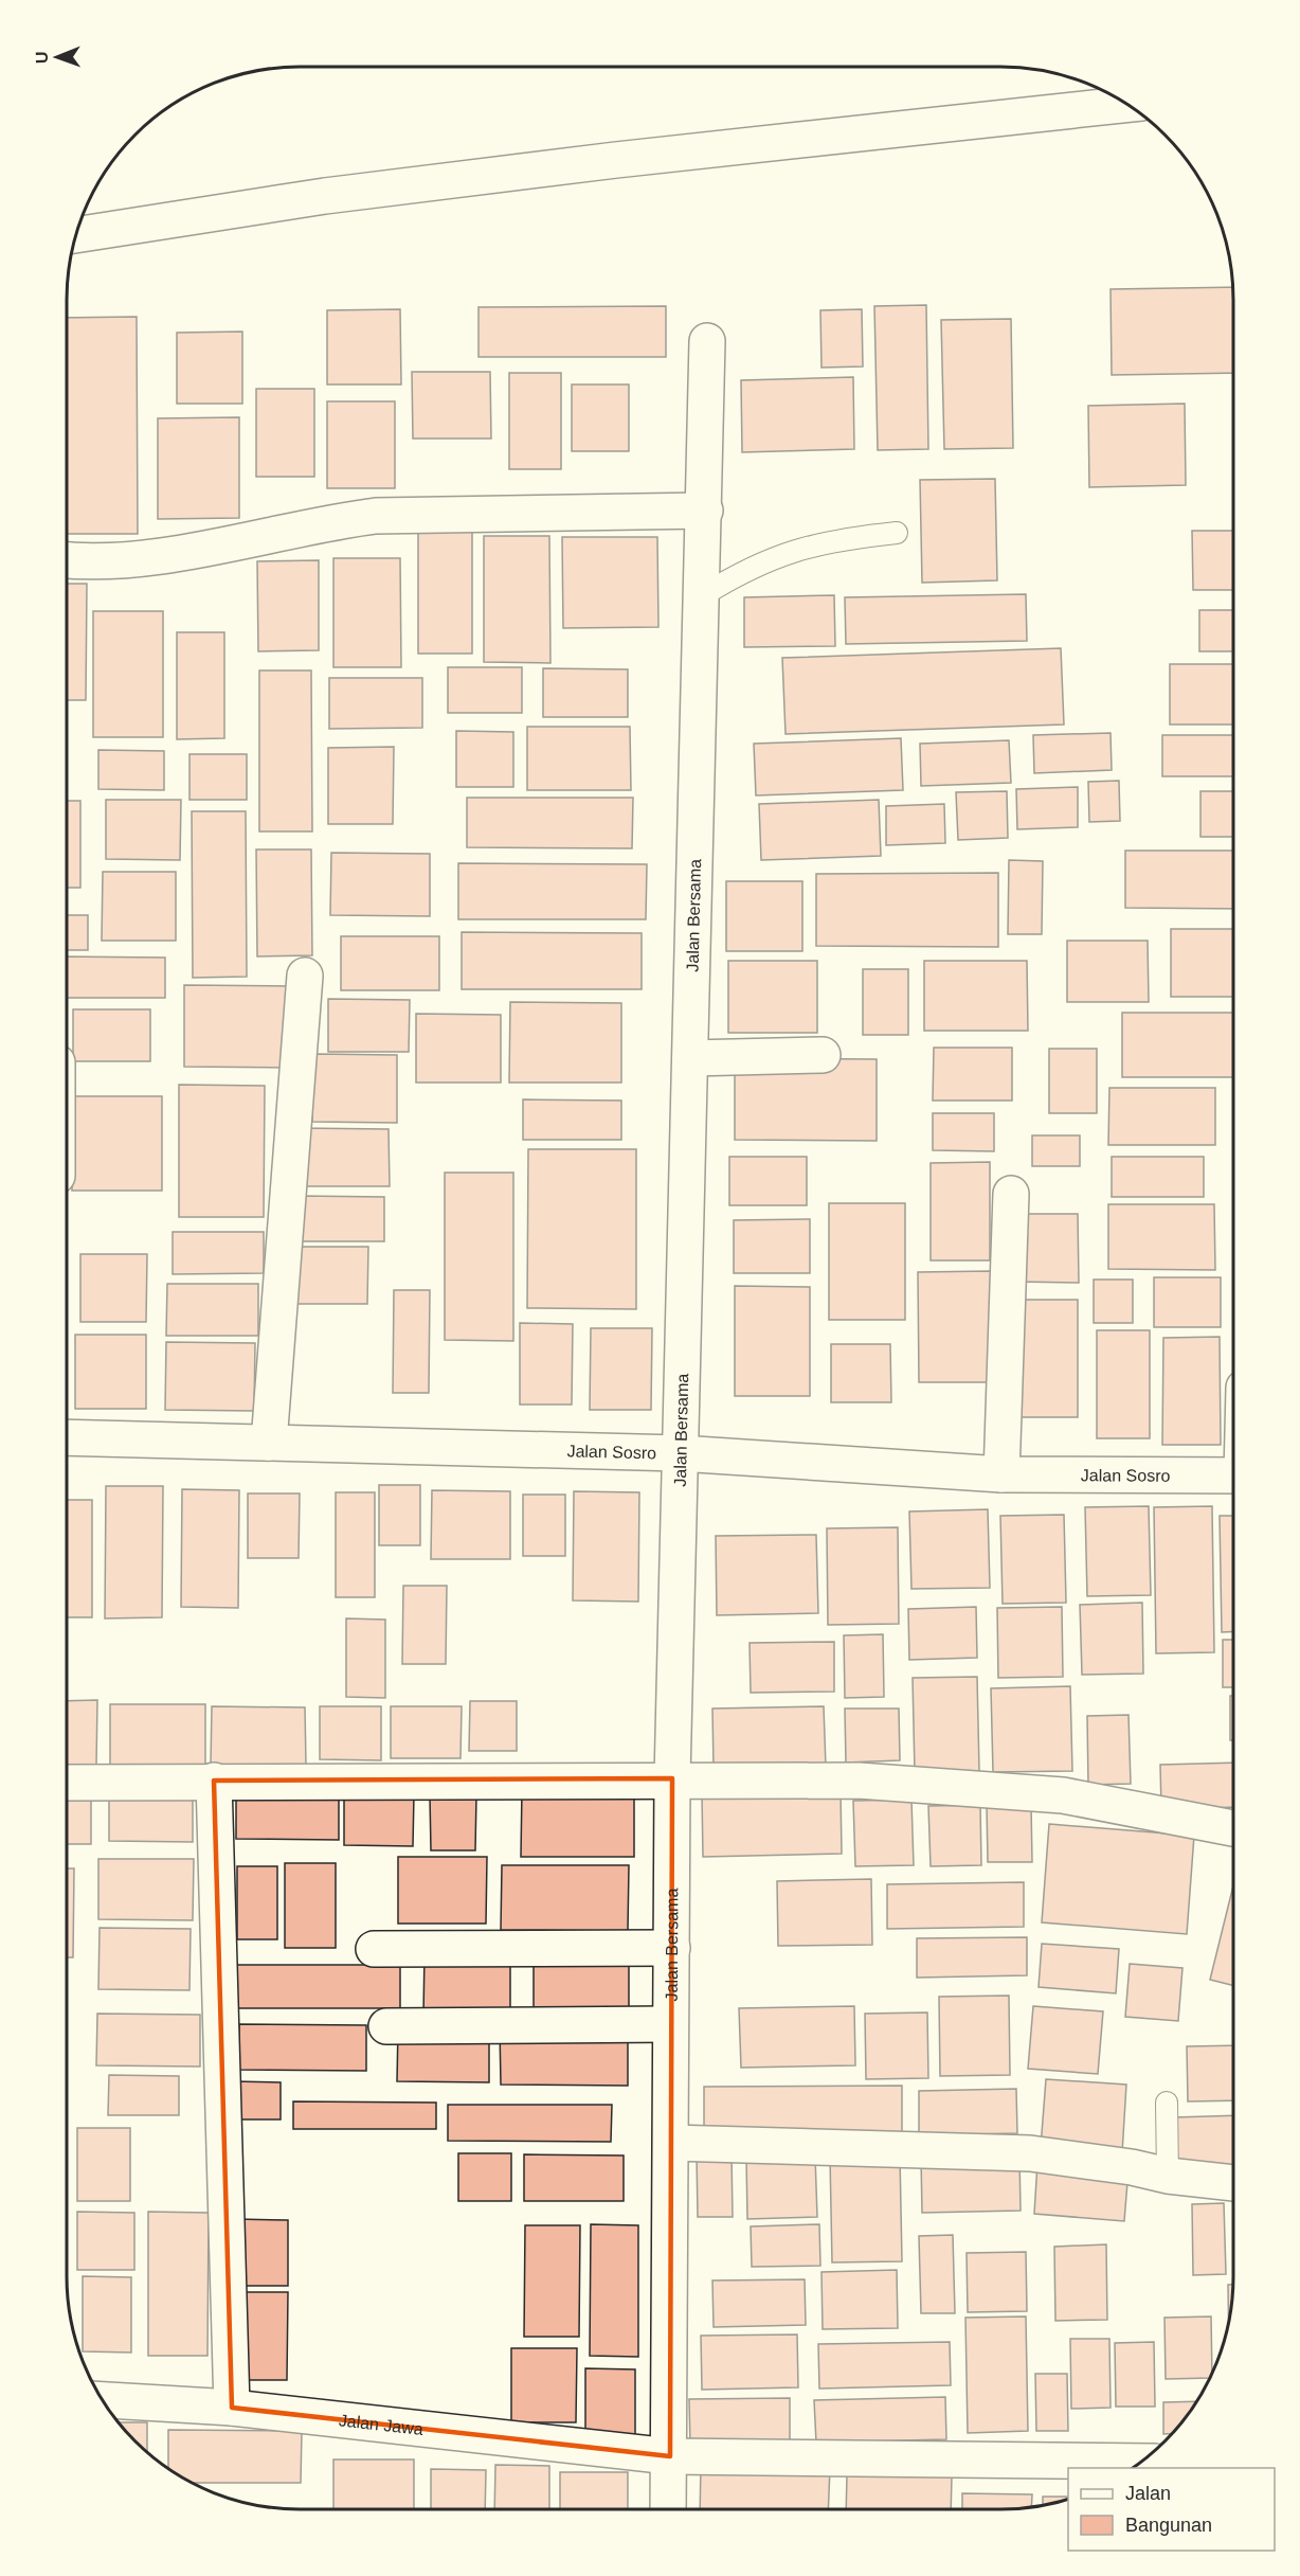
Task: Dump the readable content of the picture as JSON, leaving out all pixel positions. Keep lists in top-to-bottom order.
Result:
{
  "streets": {
    "main road": ["Jalan Bersama", "Jalan Sosro", "Jalan Jawa"]
  },
  "crossings": [
    ["Jalan Bersama", "Jalan Sosro"],
    ["Jalan Bersama", "Jalan Jawa"]
  ],
  "legend": ["Jalan", "Bangunan"],
  "north": "left"
}
